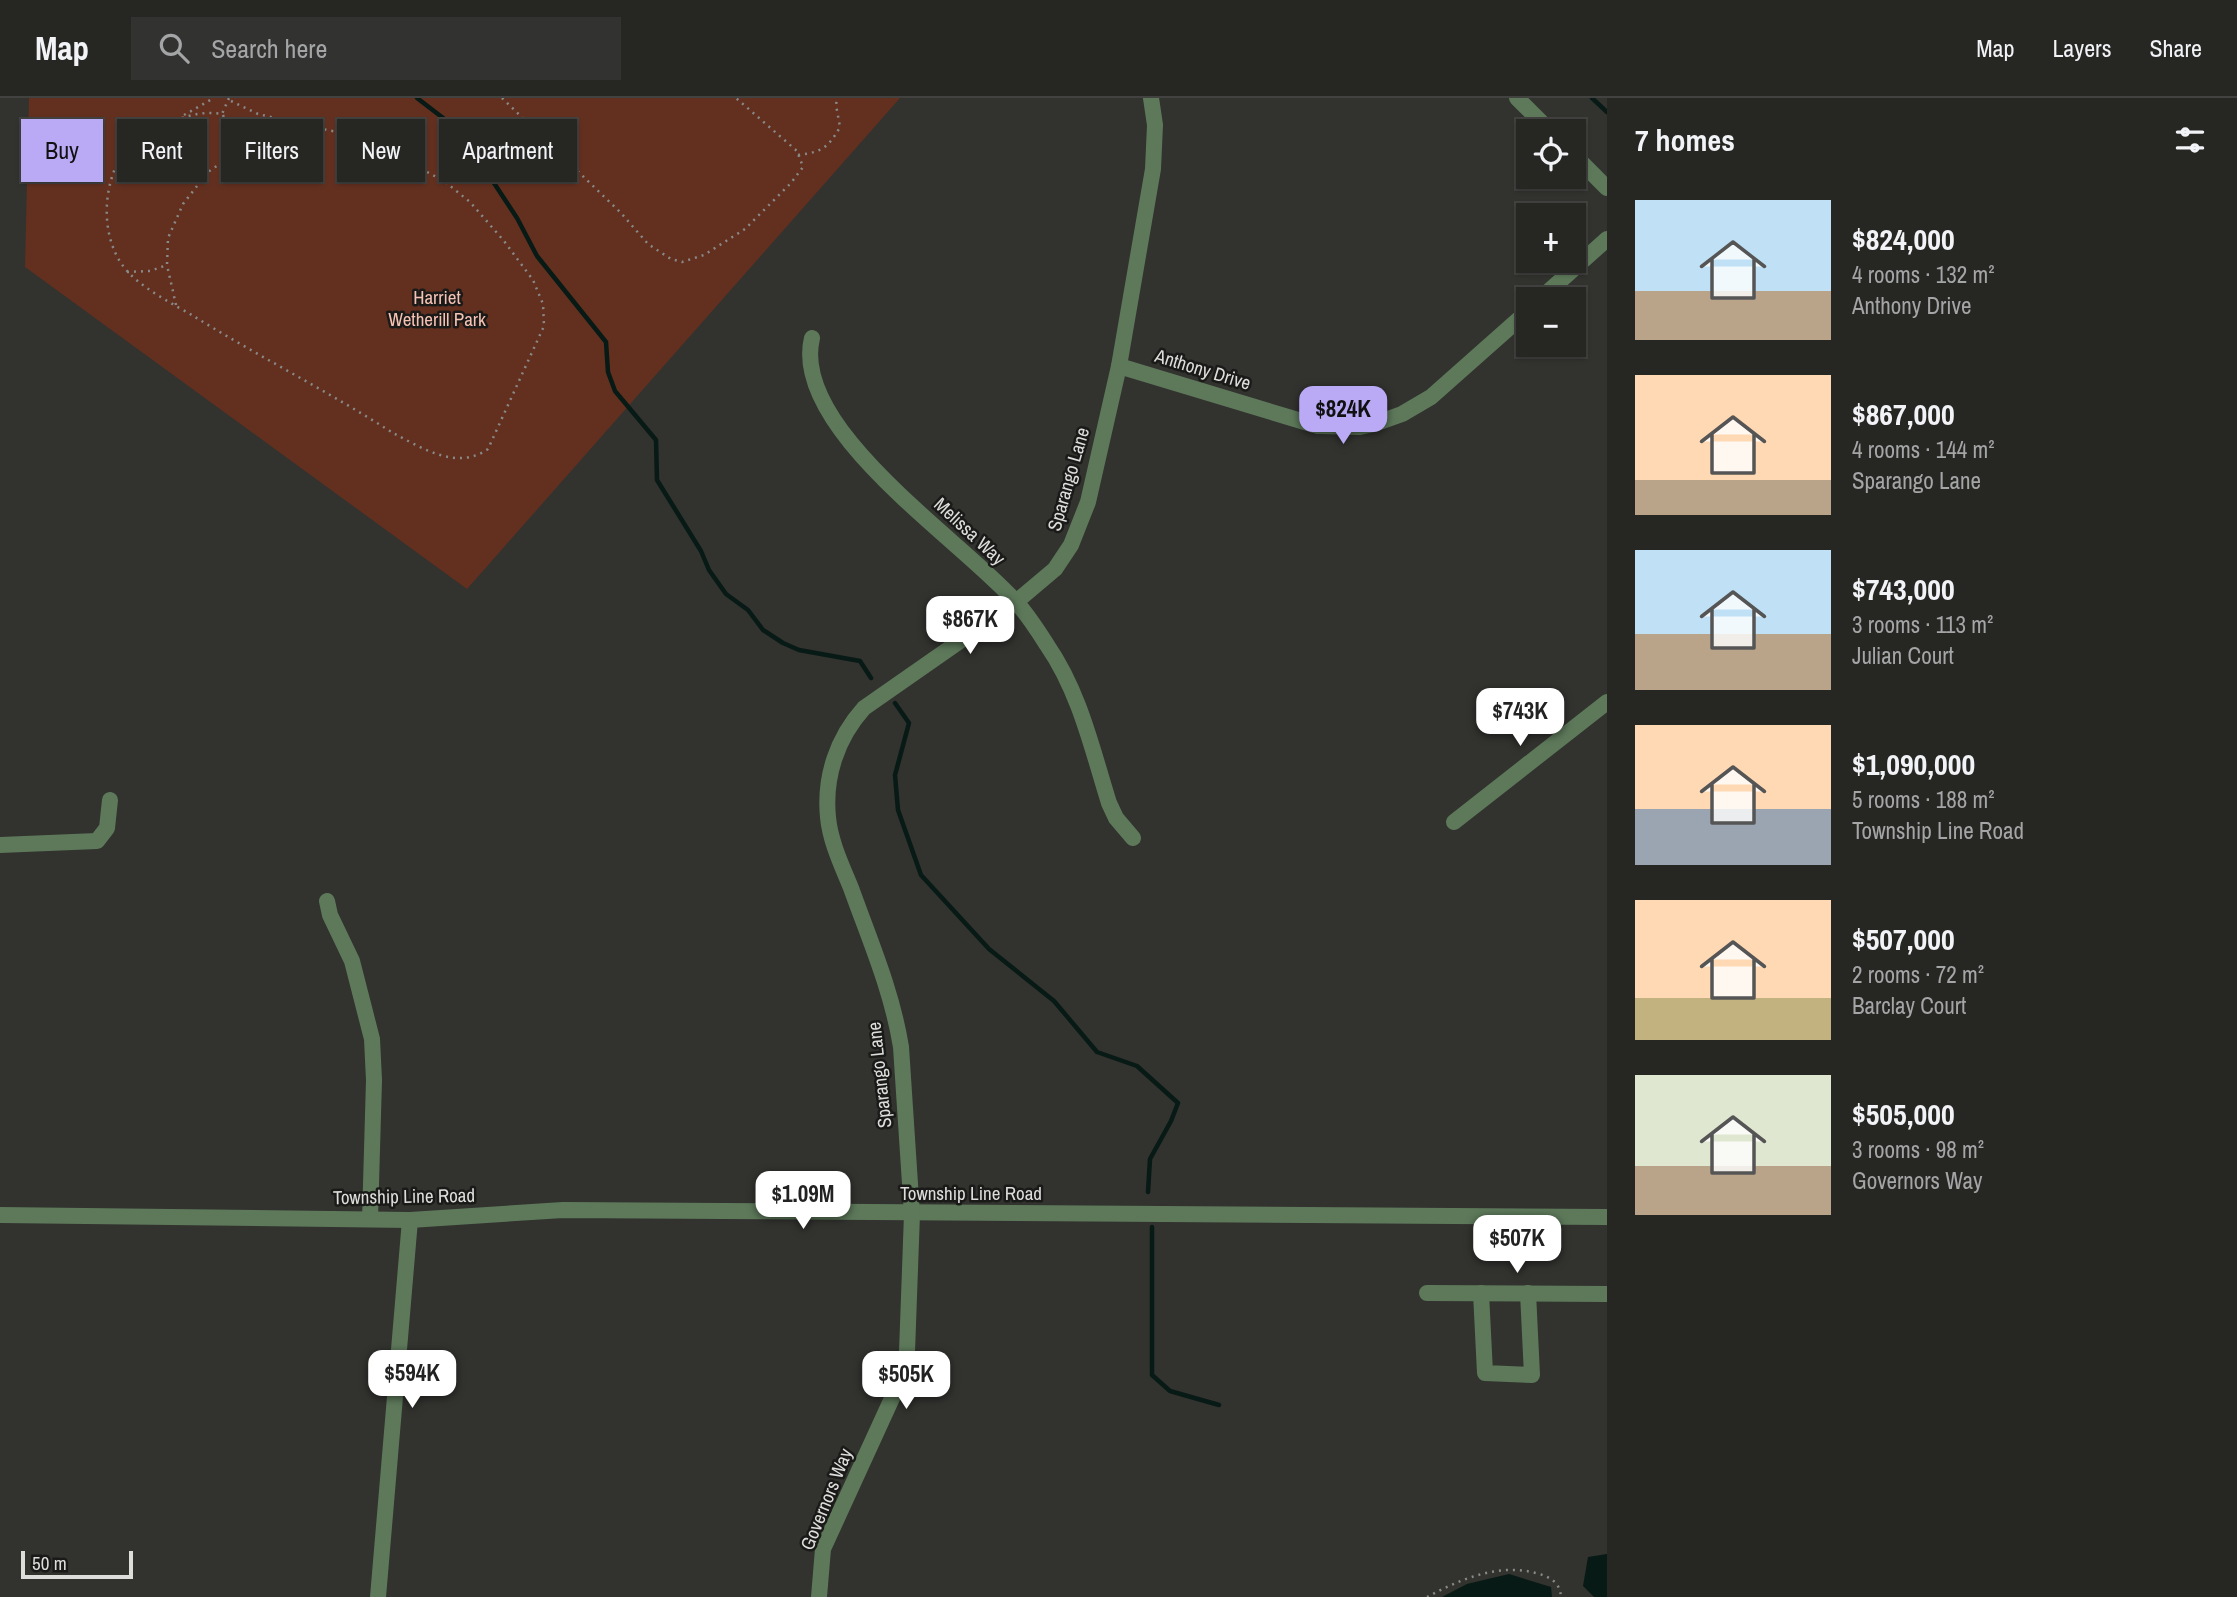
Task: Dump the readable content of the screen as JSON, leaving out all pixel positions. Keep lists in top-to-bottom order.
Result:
{
  "streets": {
    "street": [
      "Anthony Drive",
      "Sparango Lane",
      "Melissa Way",
      "Township Line Road",
      "Governors Way"
    ]
  },
  "crossings": [
    ["Anthony Drive", "Sparango Lane"],
    ["Sparango Lane", "Melissa Way"],
    ["Sparango Lane", "Township Line Road"],
    ["Sparango Lane", "Governors Way"],
    ["Township Line Road", "Governors Way"]
  ],
  "parks": ["Harriet Wetherill Park"],
  "scale_bar": "50 m",
  "page": {
    "header": "Map",
    "search": "Search here",
    "nav": ["Map", "Layers", "Share"],
    "heading": "7 homes",
    "map_buttons": ["+", "−"],
    "chip": [
      "Buy",
      "Rent",
      "Filters",
      "New",
      "Apartment"
    ],
    "list": [
      {
        "name": "$824,000",
        "note": "4 rooms · 132 m² · Anthony Drive"
      },
      {
        "name": "$867,000",
        "note": "4 rooms · 144 m² · Sparango Lane"
      },
      {
        "name": "$743,000",
        "note": "3 rooms · 113 m² · Julian Court"
      },
      {
        "name": "$1,090,000",
        "note": "5 rooms · 188 m² · Township Line Road"
      },
      {
        "name": "$507,000",
        "note": "2 rooms · 72 m² · Barclay Court"
      },
      {
        "name": "$505,000",
        "note": "3 rooms · 98 m² · Governors Way"
      }
    ],
    "price": [
      "$824K",
      "$867K",
      "$743K",
      "$1.09M",
      "$507K",
      "$594K",
      "$505K"
    ],
    "scale": "50 m"
  }
}
